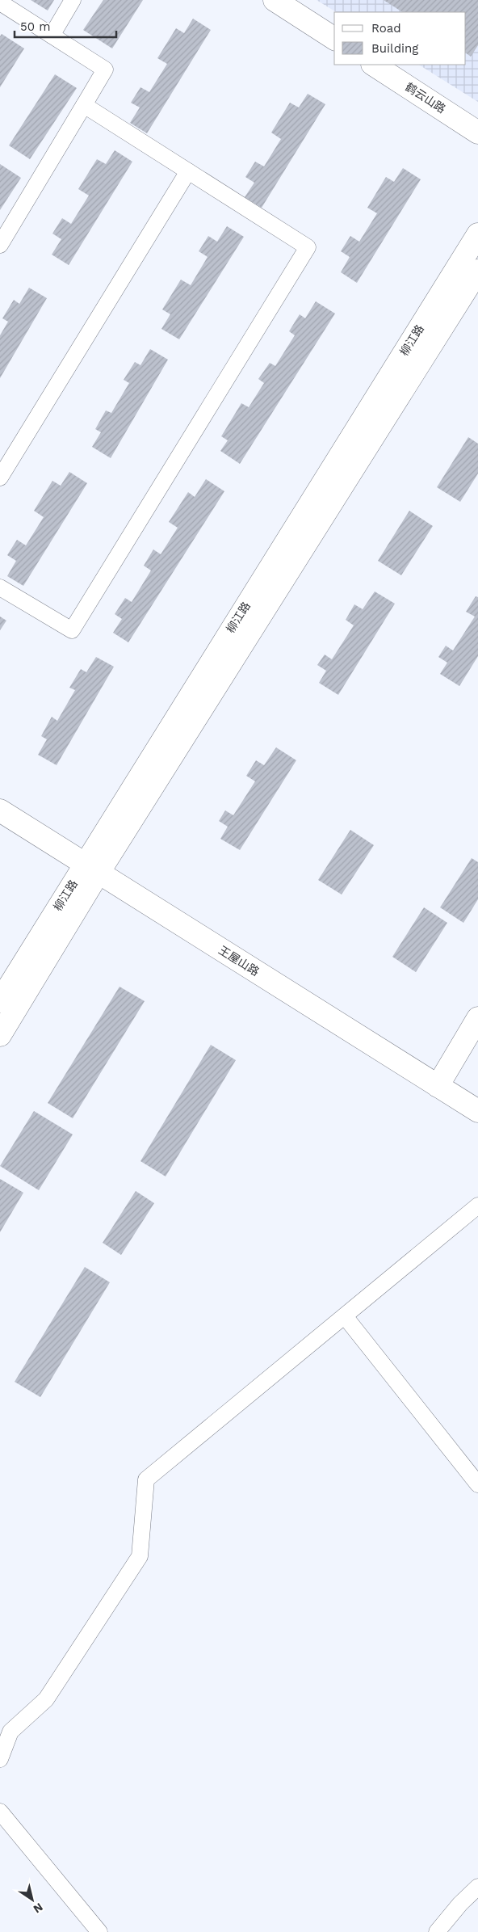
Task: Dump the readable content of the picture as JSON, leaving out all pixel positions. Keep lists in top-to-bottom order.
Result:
{
  "streets": {
    "street": ["鹤云山路", "柳江路", "王屋山路"]
  },
  "crossings": [
    ["柳江路", "王屋山路"]
  ],
  "legend": ["Road", "Building"],
  "scale_bar": "50 m",
  "north": "bottom right"
}
